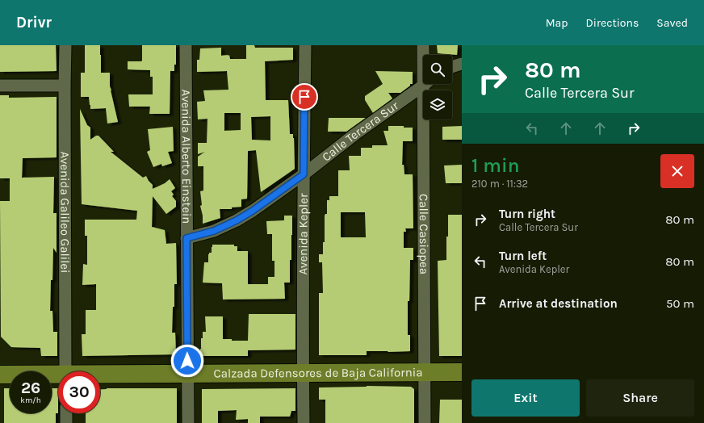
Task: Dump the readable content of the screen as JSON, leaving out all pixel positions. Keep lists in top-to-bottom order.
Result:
{
  "streets": {
    "main road": ["Calzada Defensores de Baja California"],
    "street": [
      "Calle Tercera Sur",
      "Avenida Alberto Einstein",
      "Avenida Galileo Galilei",
      "Avenida Kepler",
      "Calle Casiopea"
    ]
  },
  "crossings": [
    ["Calle Tercera Sur", "Avenida Alberto Einstein"],
    ["Calle Tercera Sur", "Avenida Kepler"],
    ["Avenida Alberto Einstein", "Calzada Defensores de Baja California"],
    ["Avenida Kepler", "Calzada Defensores de Baja California"],
    ["Calle Casiopea", "Calzada Defensores de Baja California"]
  ],
  "page": {
    "header": "Drivr",
    "nav": ["Map", "Directions", "Saved"],
    "turn": ["80 m", "Calle Tercera Sur"],
    "heading": ["1 min", "210 m · 11:32"],
    "list": [
      {
        "name": "Turn right",
        "note": "Calle Tercera Sur",
        "value": "80 m"
      },
      {
        "name": "Turn left",
        "note": "Avenida Kepler",
        "value": "80 m"
      },
      {
        "name": "Arrive at destination",
        "value": "50 m"
      }
    ],
    "speed": "26 km/h",
    "limit": "30",
    "buttons": ["Exit", "Share"]
  }
}
